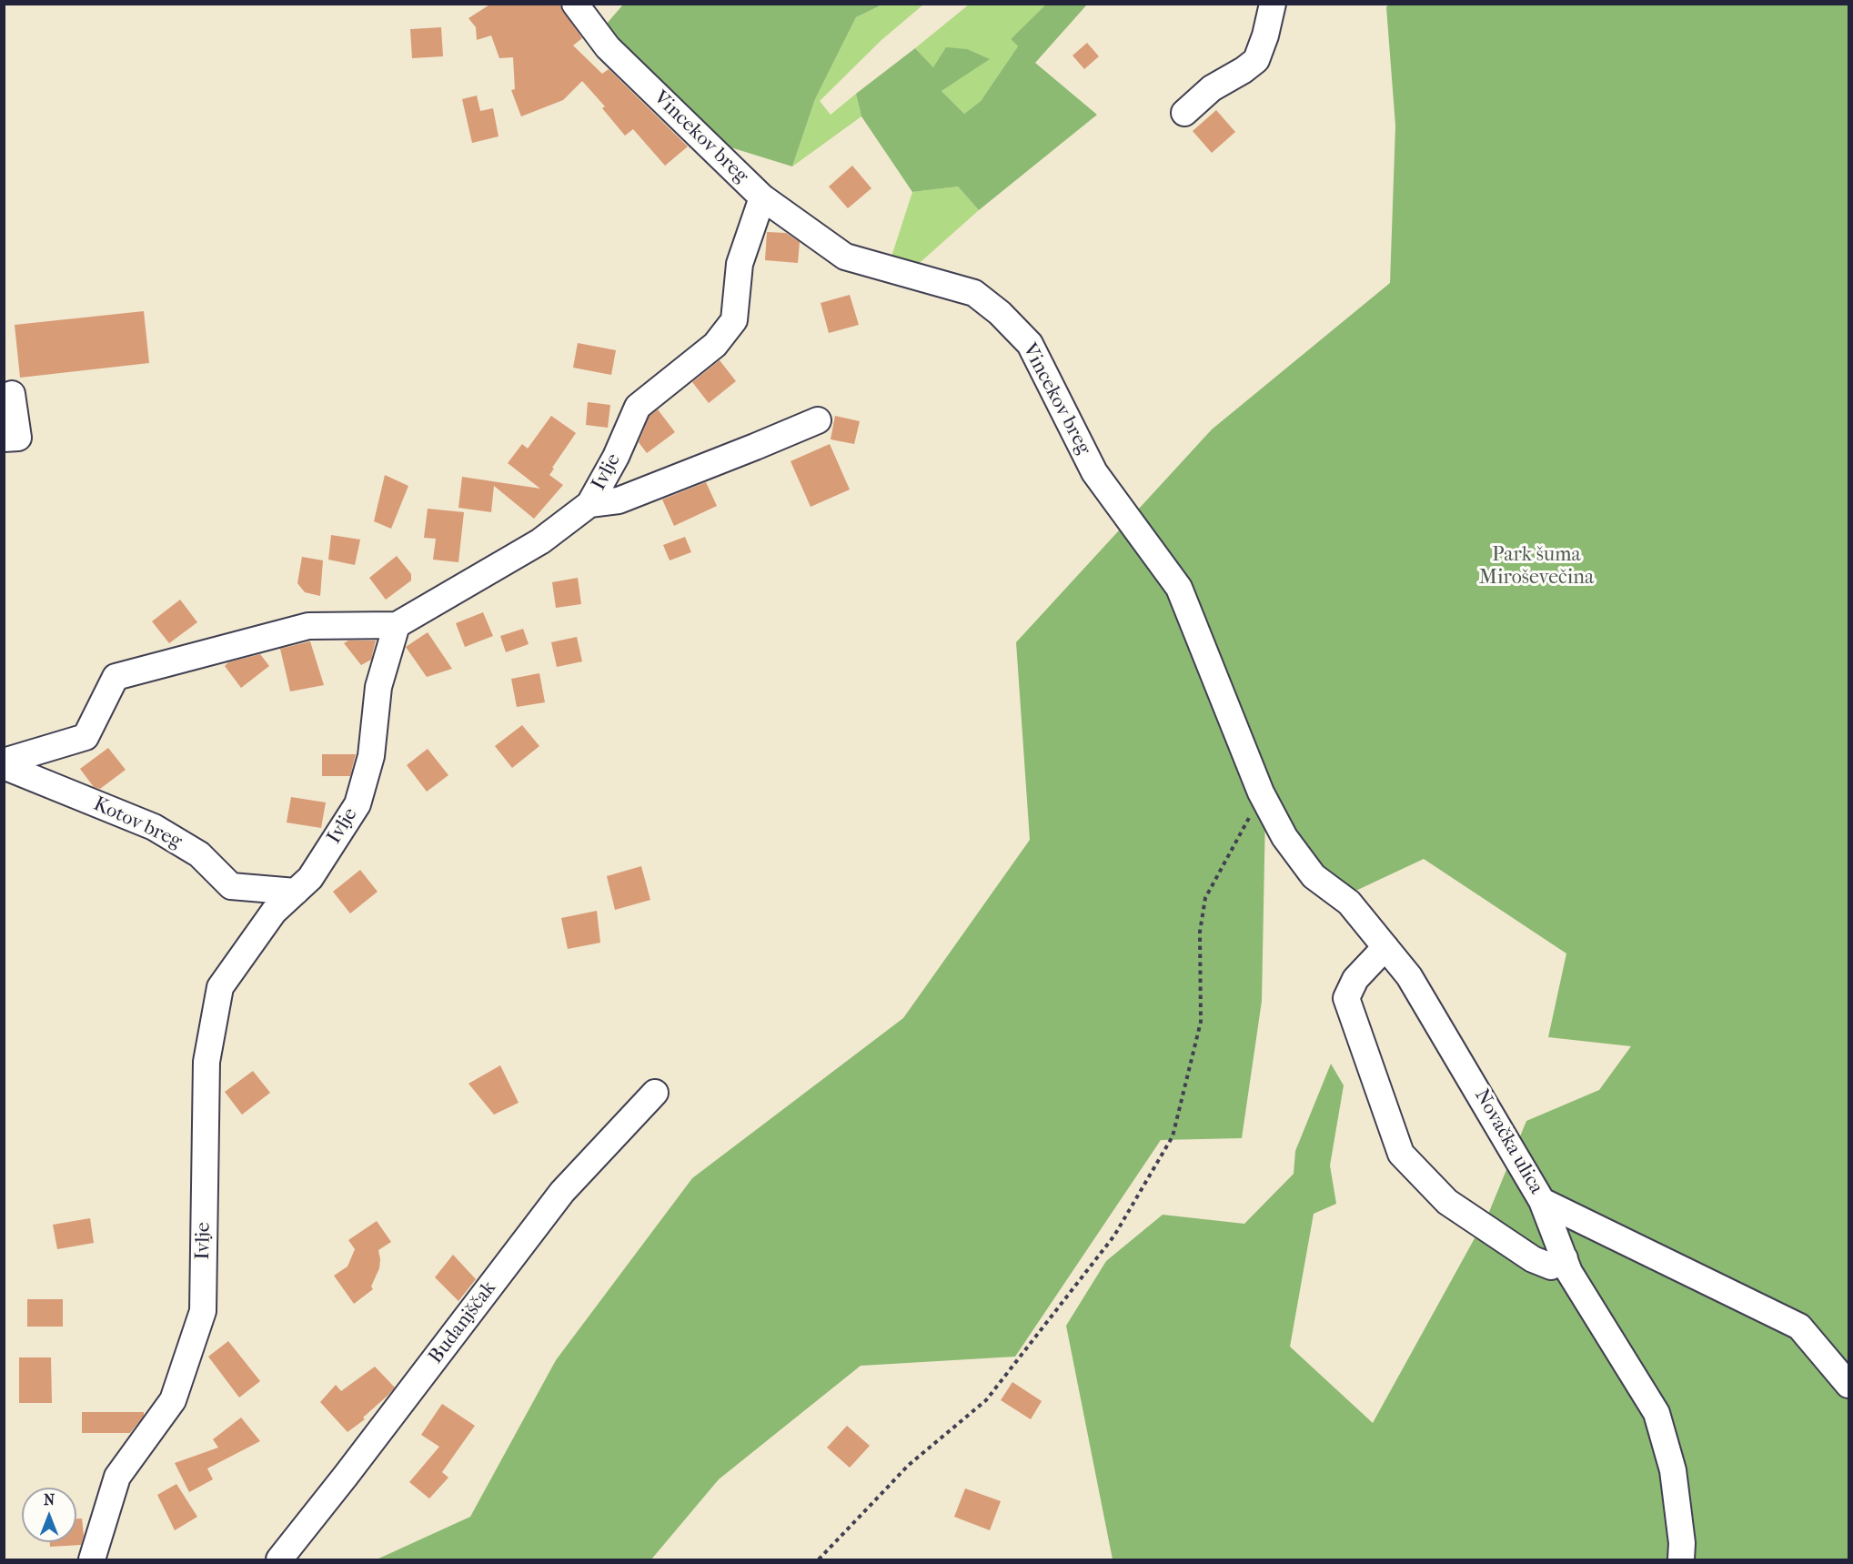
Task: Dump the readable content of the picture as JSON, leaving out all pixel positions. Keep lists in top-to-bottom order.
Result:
{
  "streets": {
    "street": [
      "Vincekov breg",
      "Ivlje",
      "Kotov breg",
      "Novačka ulica",
      "Budanjščak"
    ]
  },
  "crossings": [
    ["Vincekov breg", "Ivlje"],
    ["Vincekov breg", "Novačka ulica"],
    ["Ivlje", "Kotov breg"]
  ],
  "parks": ["Park šuma Miroševečina"],
  "north": "top"
}
